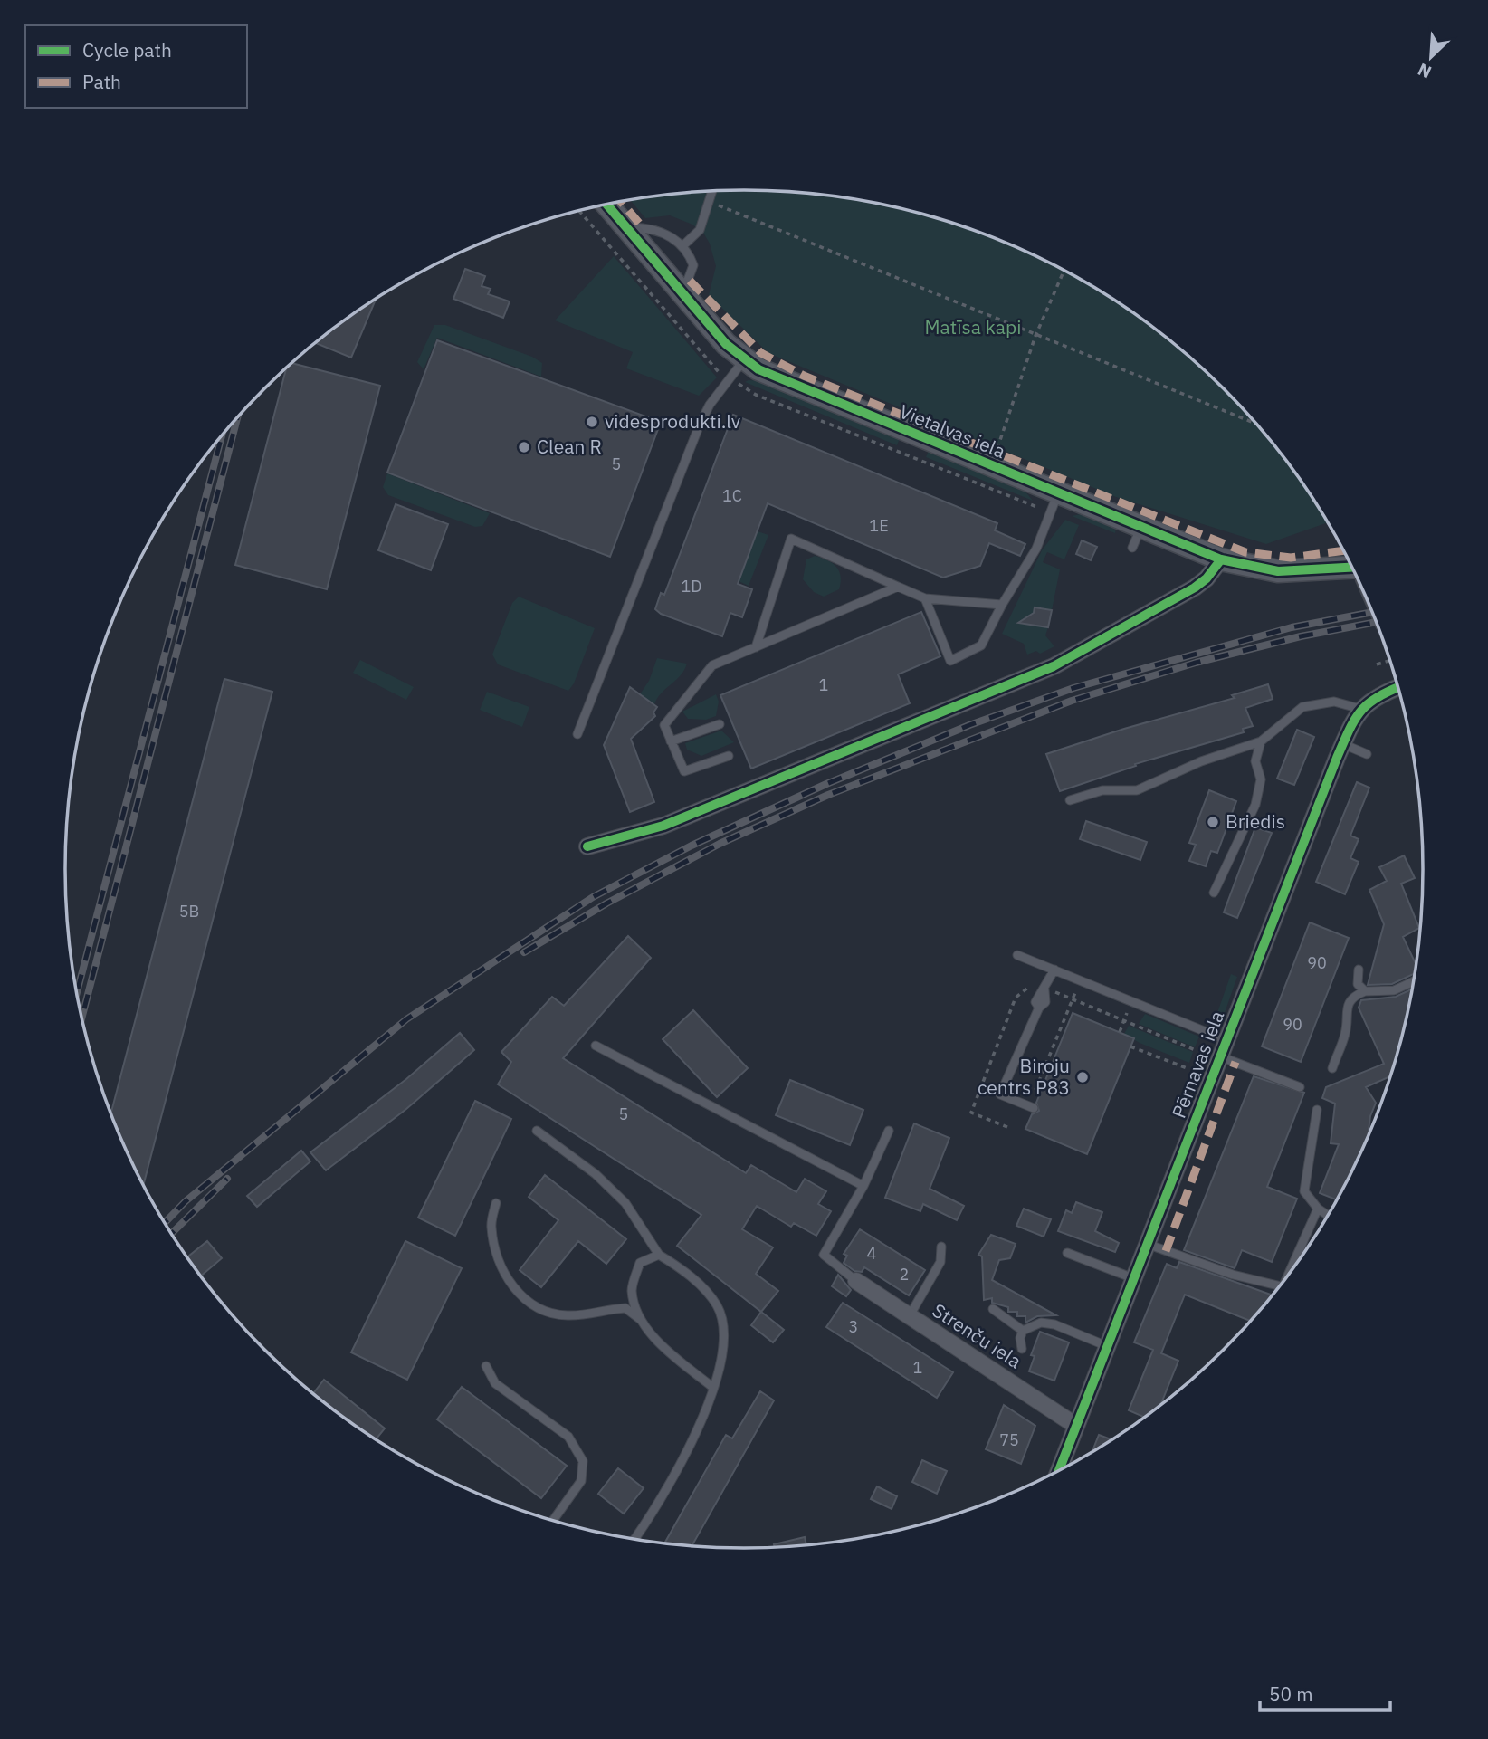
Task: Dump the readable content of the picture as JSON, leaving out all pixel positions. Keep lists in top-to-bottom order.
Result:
{
  "streets": {
    "street": ["Vietalvas iela", "Pērnavas iela", "Strenču iela"]
  },
  "crossings": [
    ["Pērnavas iela", "Strenču iela"]
  ],
  "parks": ["Matīsa kapi"],
  "places": [
    "videsprodukti.lv",
    "Clean R",
    "Briedis",
    "Biroju centrs P83"
  ],
  "house_numbers": [
    "5",
    "1C",
    "1E",
    "1D",
    "1",
    "5B",
    "90",
    "90",
    "5",
    "4",
    "2",
    "3",
    "1",
    "75"
  ],
  "legend": ["Cycle path", "Path"],
  "scale_bar": "50 m",
  "north": "bottom left"
}
